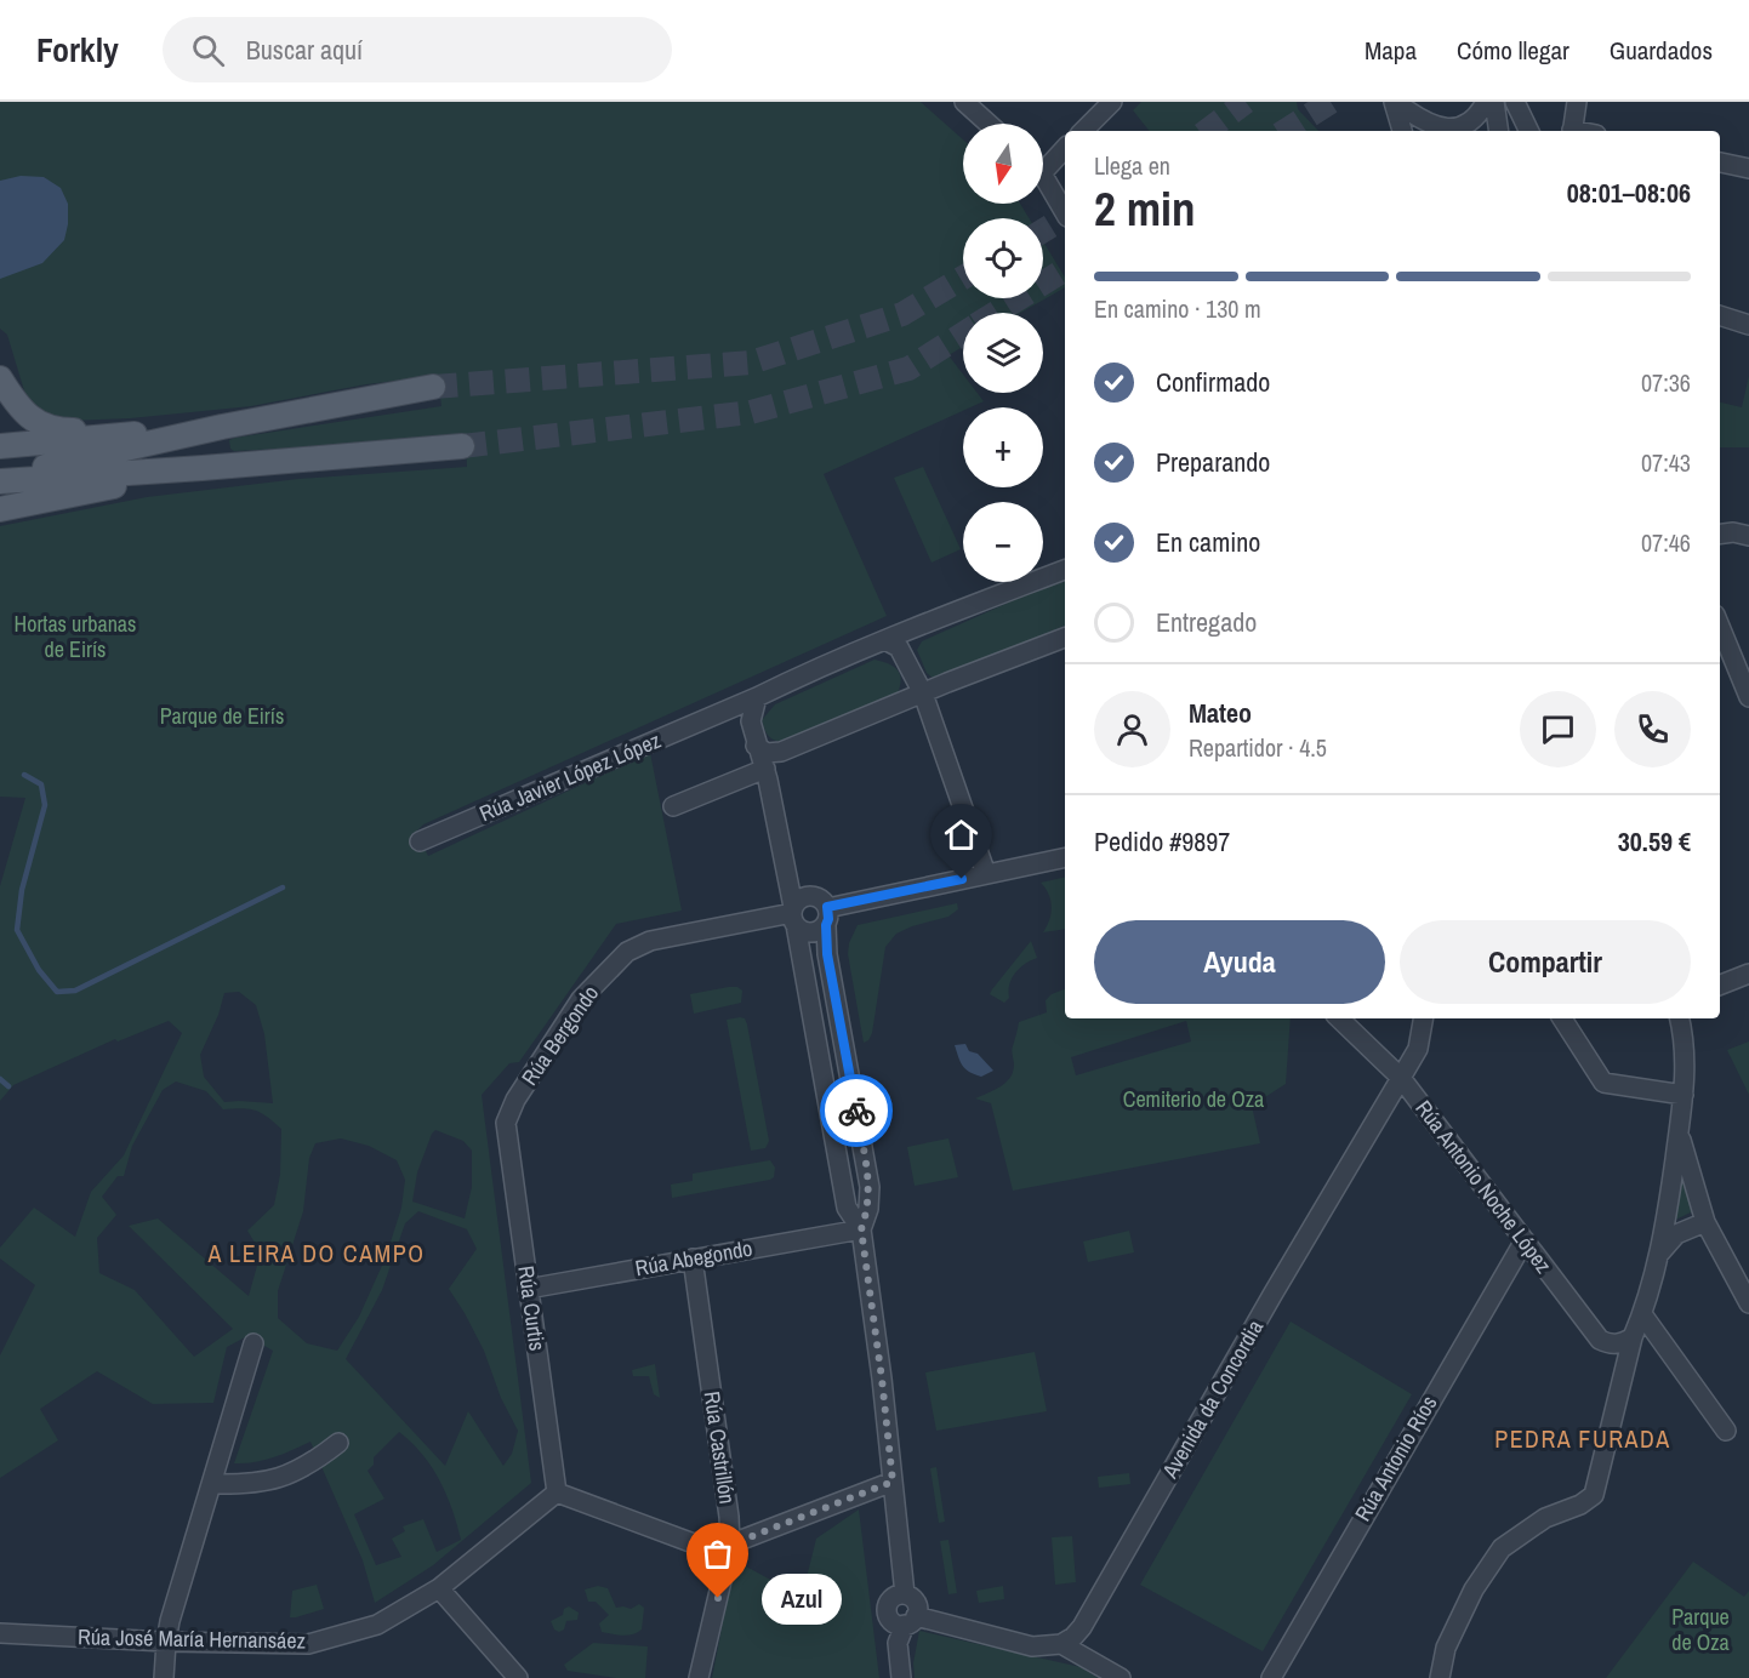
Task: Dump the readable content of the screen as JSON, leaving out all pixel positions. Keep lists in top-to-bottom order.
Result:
{
  "streets": {
    "street": [
      "Rúa Javier López López",
      "Rúa Bergondo",
      "Rúa Antonio Noche López",
      "Rúa Abegondo",
      "Rúa Curtis",
      "Avenida da Concordia",
      "Rúa Castrillón",
      "Rúa Antonio Ríos",
      "Rúa José María Hernansáez"
    ]
  },
  "crossings": [
    ["Rúa Bergondo", "Rúa Curtis"],
    ["Rúa Antonio Noche López", "Avenida da Concordia"],
    ["Rúa Antonio Noche López", "Rúa Antonio Ríos"],
    ["Rúa Abegondo", "Rúa Curtis"],
    ["Rúa Abegondo", "Rúa Castrillón"],
    ["Rúa Curtis", "Rúa José María Hernansáez"]
  ],
  "districts": ["A LEIRA DO CAMPO", "PEDRA FURADA"],
  "parks": [
    "Hortas urbanas de Eirís",
    "Parque de Eirís",
    "Cemiterio de Oza",
    "Parque de Oza"
  ],
  "places": ["Azul"],
  "north": "bottom",
  "page": {
    "header": "Forkly",
    "search": "Buscar aquí",
    "nav": ["Mapa", "Cómo llegar", "Guardados"],
    "map_buttons": ["+", "−"],
    "heading": ["2 min", "Llega en", "08:01–08:06"],
    "panel": [
      "Mateo",
      "Repartidor · 4.5",
      "Pedido #9897",
      "30.59 €"
    ],
    "bar": "En camino · 130 m",
    "list": [
      ["Confirmado", "07:36"],
      ["Preparando", "07:43"],
      ["En camino", "07:46"],
      "Entregado"
    ],
    "buttons": ["Ayuda", "Compartir"],
    "bubble": "Azul"
  }
}
